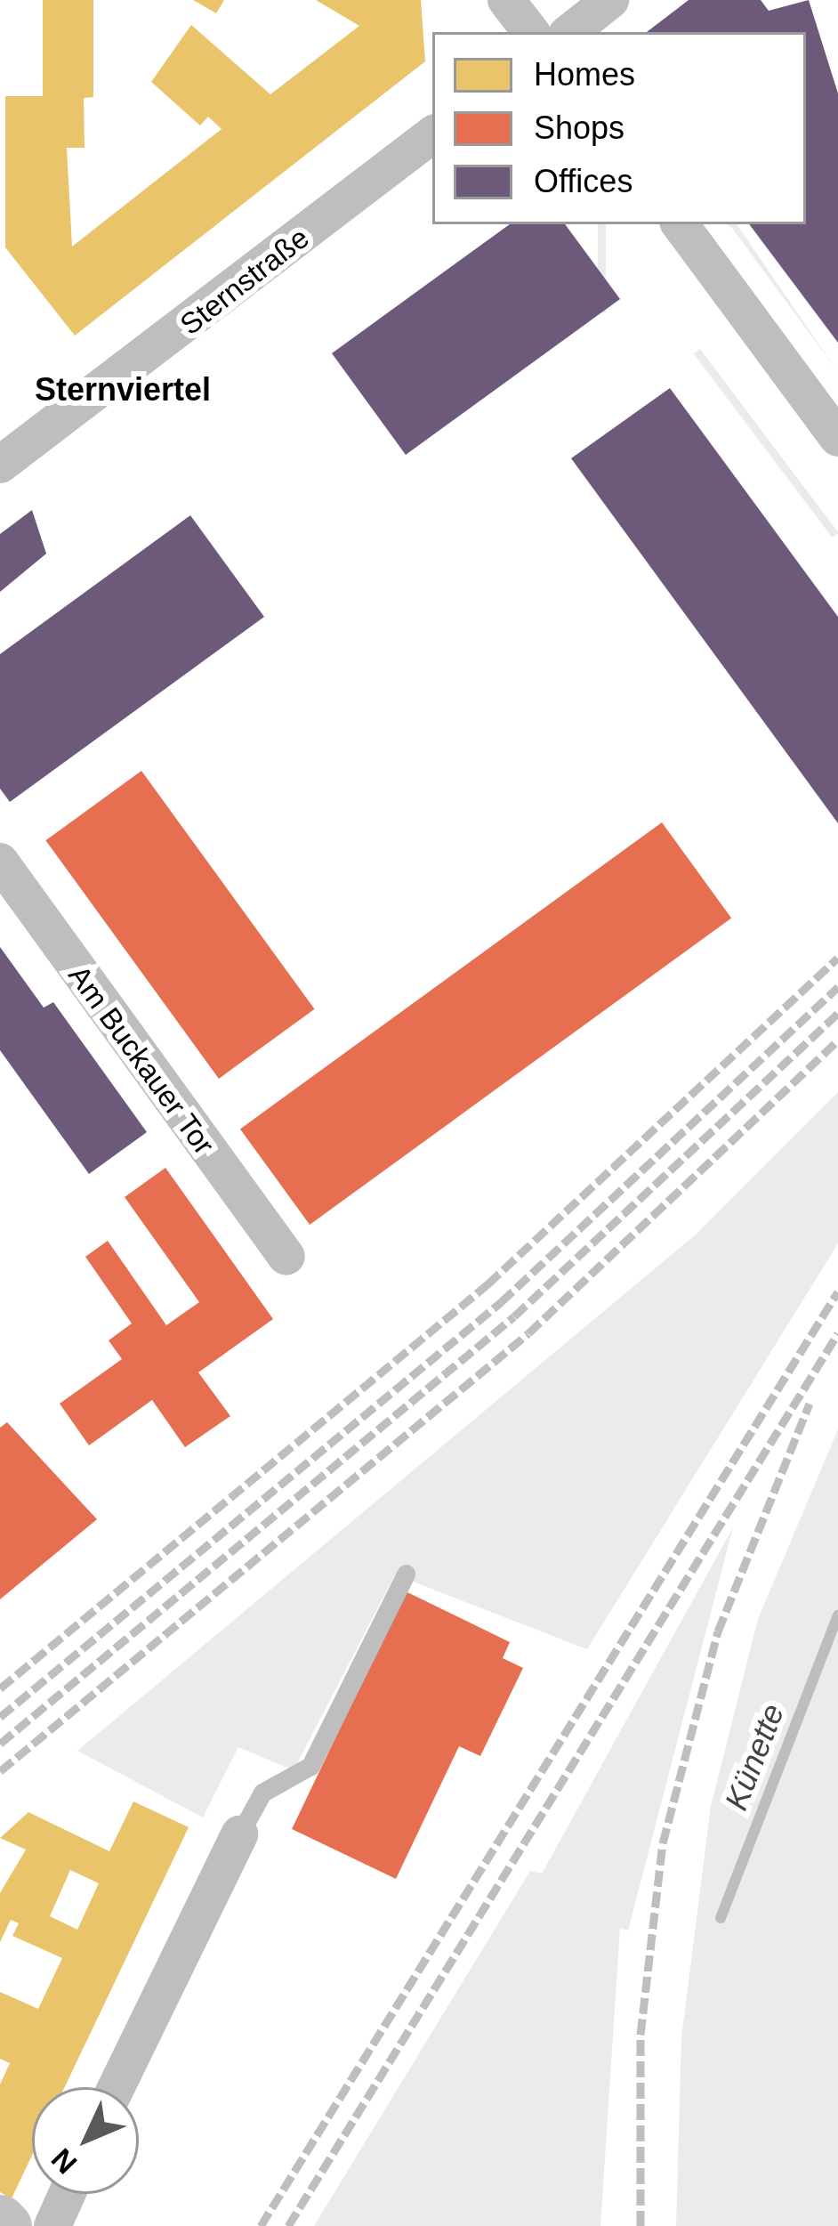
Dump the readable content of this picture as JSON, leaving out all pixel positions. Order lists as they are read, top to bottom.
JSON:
{
  "streets": {
    "street": ["Sternstraße", "Am Buckauer Tor"]
  },
  "districts": ["Sternviertel"],
  "water": ["Künette"],
  "legend": ["Homes", "Shops", "Offices"],
  "north": "bottom left"
}
